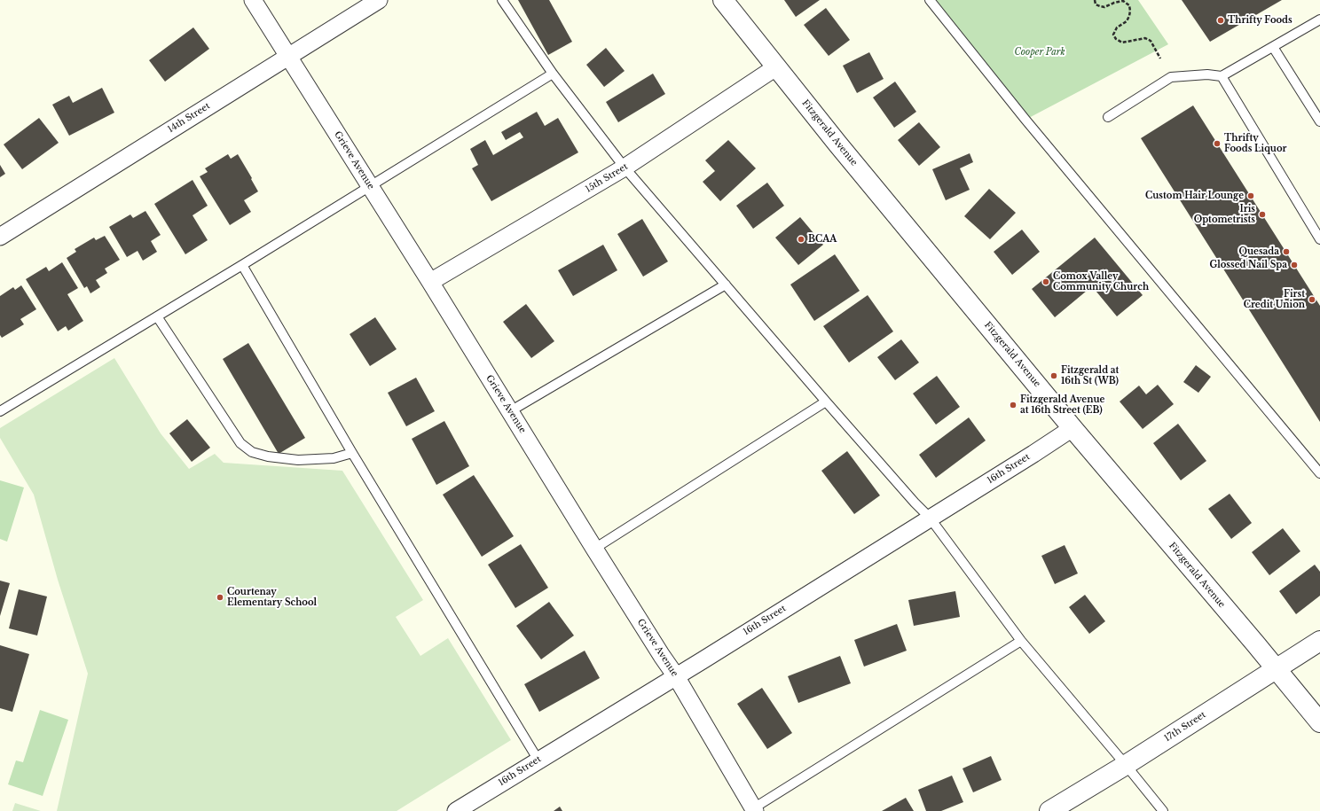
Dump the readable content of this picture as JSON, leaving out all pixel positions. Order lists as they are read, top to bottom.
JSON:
{
  "streets": {
    "street": [
      "14th Street",
      "Fitzgerald Avenue",
      "Grieve Avenue",
      "15th Street",
      "16th Street",
      "17th Street"
    ]
  },
  "crossings": [
    ["14th Street", "Grieve Avenue"],
    ["Fitzgerald Avenue", "15th Street"],
    ["Fitzgerald Avenue", "16th Street"],
    ["Fitzgerald Avenue", "17th Street"],
    ["Grieve Avenue", "15th Street"],
    ["Grieve Avenue", "16th Street"]
  ],
  "parks": ["Cooper Park"],
  "places": [
    "Thrifty Foods",
    "Thrifty Foods Liquor",
    "Custom Hair Lounge",
    "Iris Optometrists",
    "BCAA",
    "Quesada",
    "Glossed Nail Spa",
    "Comox Valley Community Church",
    "First Credit Union",
    "Fitzgerald at 16th St (WB)",
    "Fitzgerald Avenue at 16th Street (EB)",
    "Courtenay Elementary School"
  ]
}
